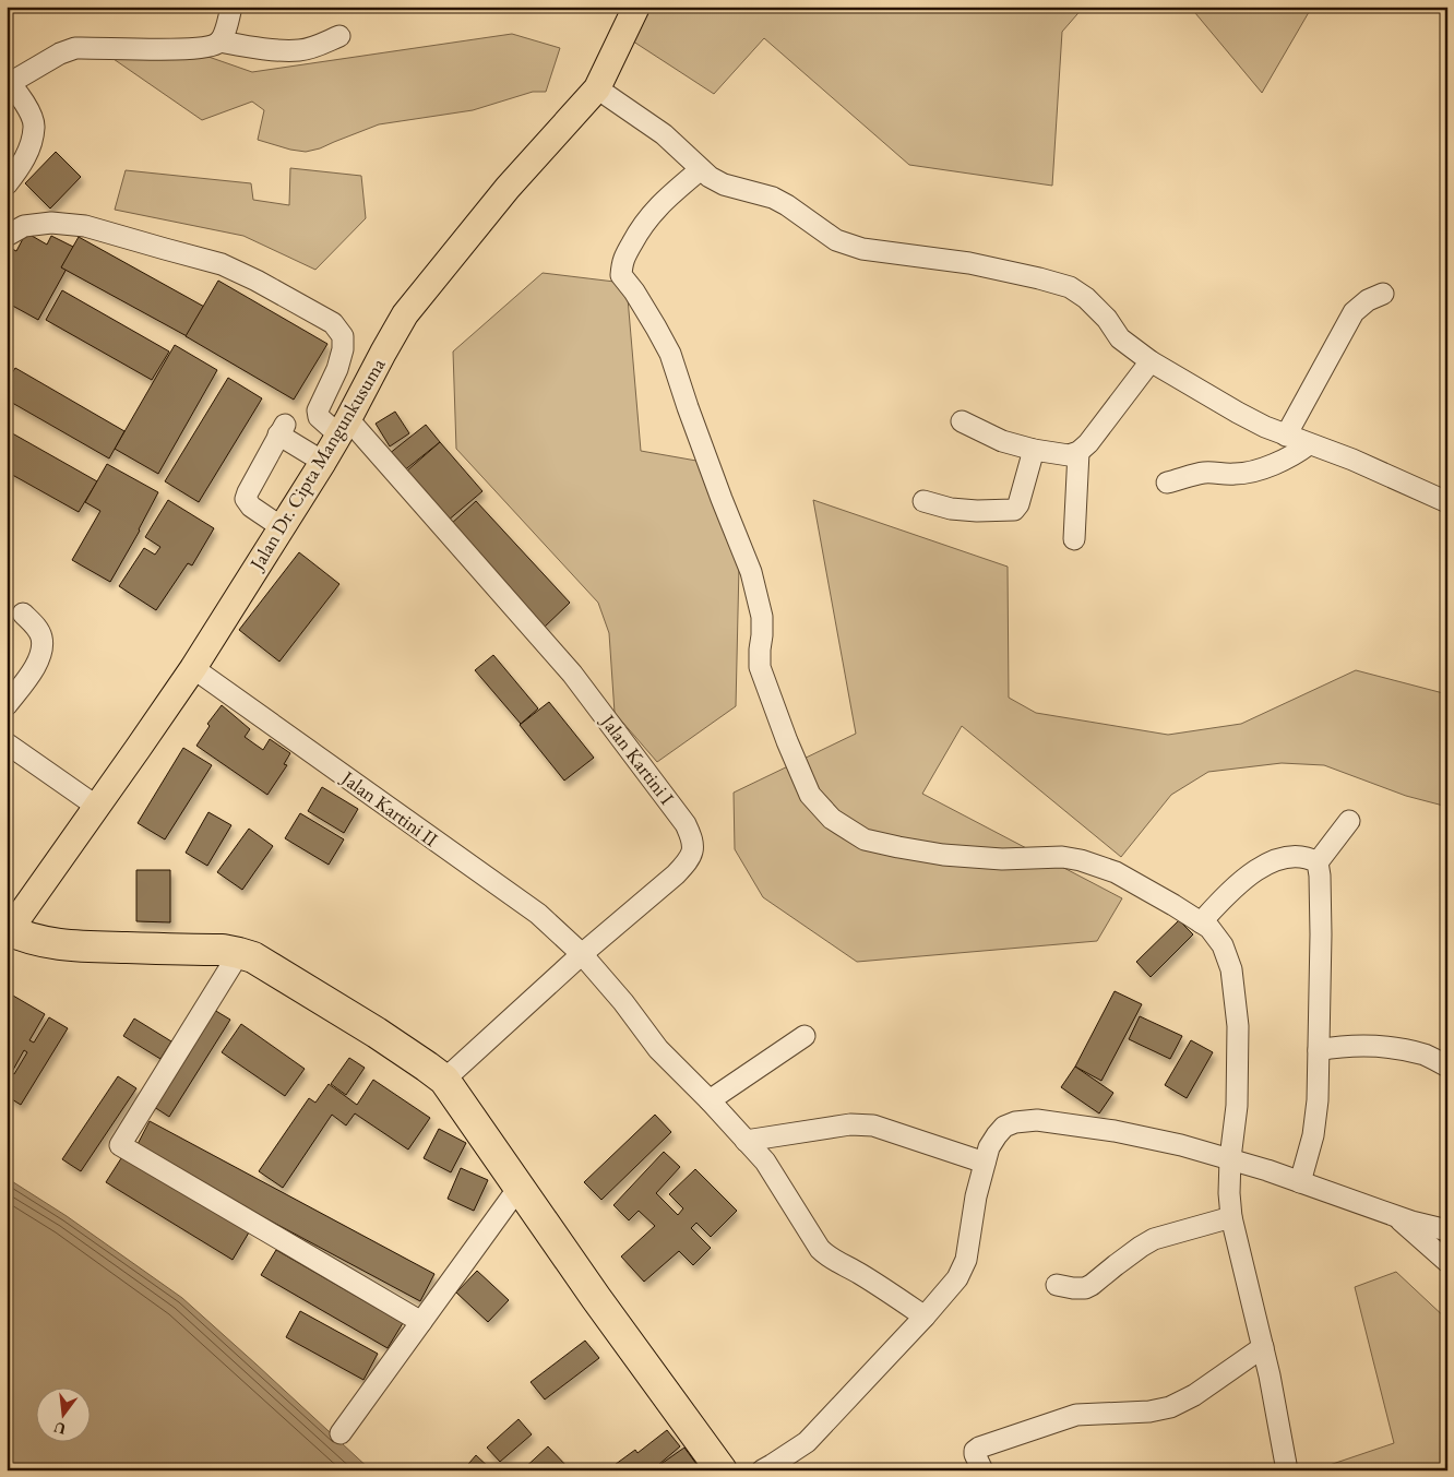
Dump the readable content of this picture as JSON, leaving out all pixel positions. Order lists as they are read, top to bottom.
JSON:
{
  "streets": {
    "main road": ["Jalan Dr. Cipta Mangunkusuma"],
    "street": ["Jalan Kartini I", "Jalan Kartini II"]
  },
  "crossings": [
    ["Jalan Dr. Cipta Mangunkusuma", "Jalan Kartini I"],
    ["Jalan Dr. Cipta Mangunkusuma", "Jalan Kartini II"],
    ["Jalan Kartini I", "Jalan Kartini II"]
  ],
  "north": "bottom"
}
